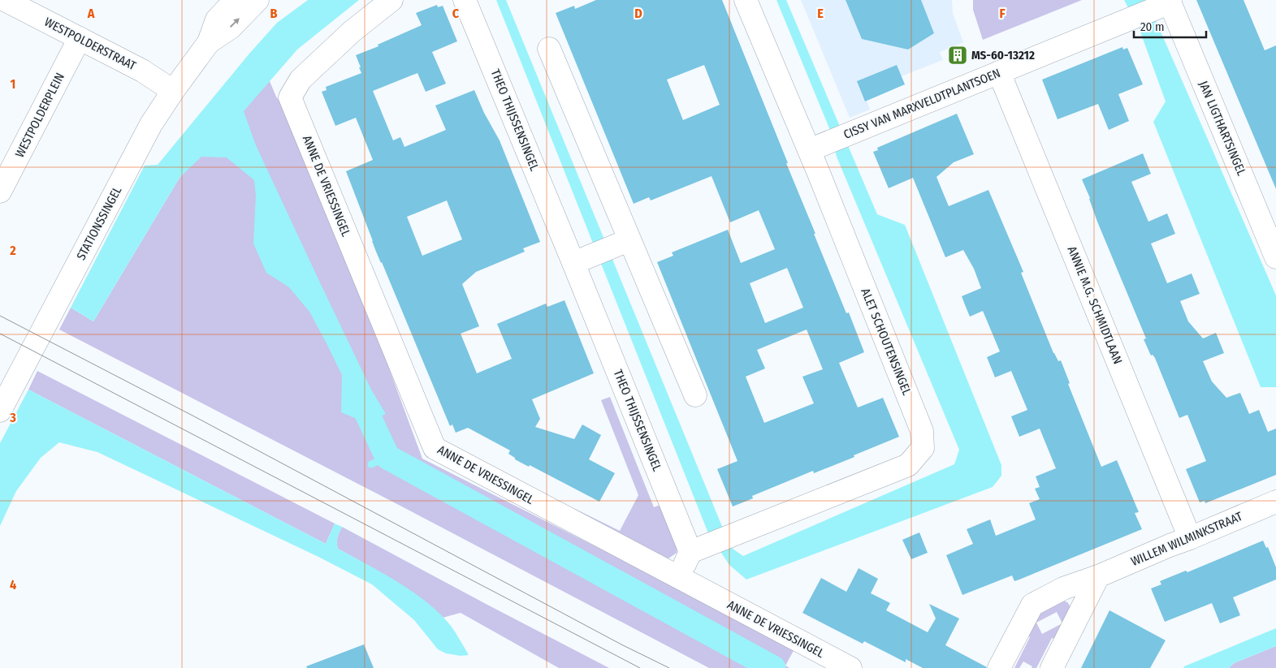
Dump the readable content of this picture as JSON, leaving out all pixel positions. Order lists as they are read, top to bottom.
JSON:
{
  "streets": {
    "street": [
      "WESTPOLDERSTRAAT",
      "CISSY VAN MARXVELDTPLANTSOEN",
      "WESTPOLDERPLEIN",
      "THEO THIJSSENSINGEL",
      "JAN LIGTHARTSINGEL",
      "ANNE DE VRIESSINGEL",
      "STATIONSSINGEL",
      "ANNIE M.G. SCHMIDTLAAN",
      "ALET SCHOUTENSINGEL",
      "WILLEM WILMINKSTRAAT"
    ]
  },
  "crossings": [
    ["WESTPOLDERSTRAAT", "WESTPOLDERPLEIN"],
    ["WESTPOLDERSTRAAT", "STATIONSSINGEL"],
    ["CISSY VAN MARXVELDTPLANTSOEN", "JAN LIGTHARTSINGEL"],
    ["CISSY VAN MARXVELDTPLANTSOEN", "ANNIE M.G. SCHMIDTLAAN"],
    ["CISSY VAN MARXVELDTPLANTSOEN", "ALET SCHOUTENSINGEL"],
    ["THEO THIJSSENSINGEL", "ALET SCHOUTENSINGEL"],
    ["ANNIE M.G. SCHMIDTLAAN", "WILLEM WILMINKSTRAAT"]
  ],
  "places": {
    "building": ["MS-60-13212"]
  },
  "scale_bar": "20 m",
  "grid": {
    "columns": [
      "A",
      "B",
      "C",
      "D",
      "E",
      "F"
    ],
    "rows": [
      "1",
      "2",
      "3",
      "4"
    ]
  }
}
